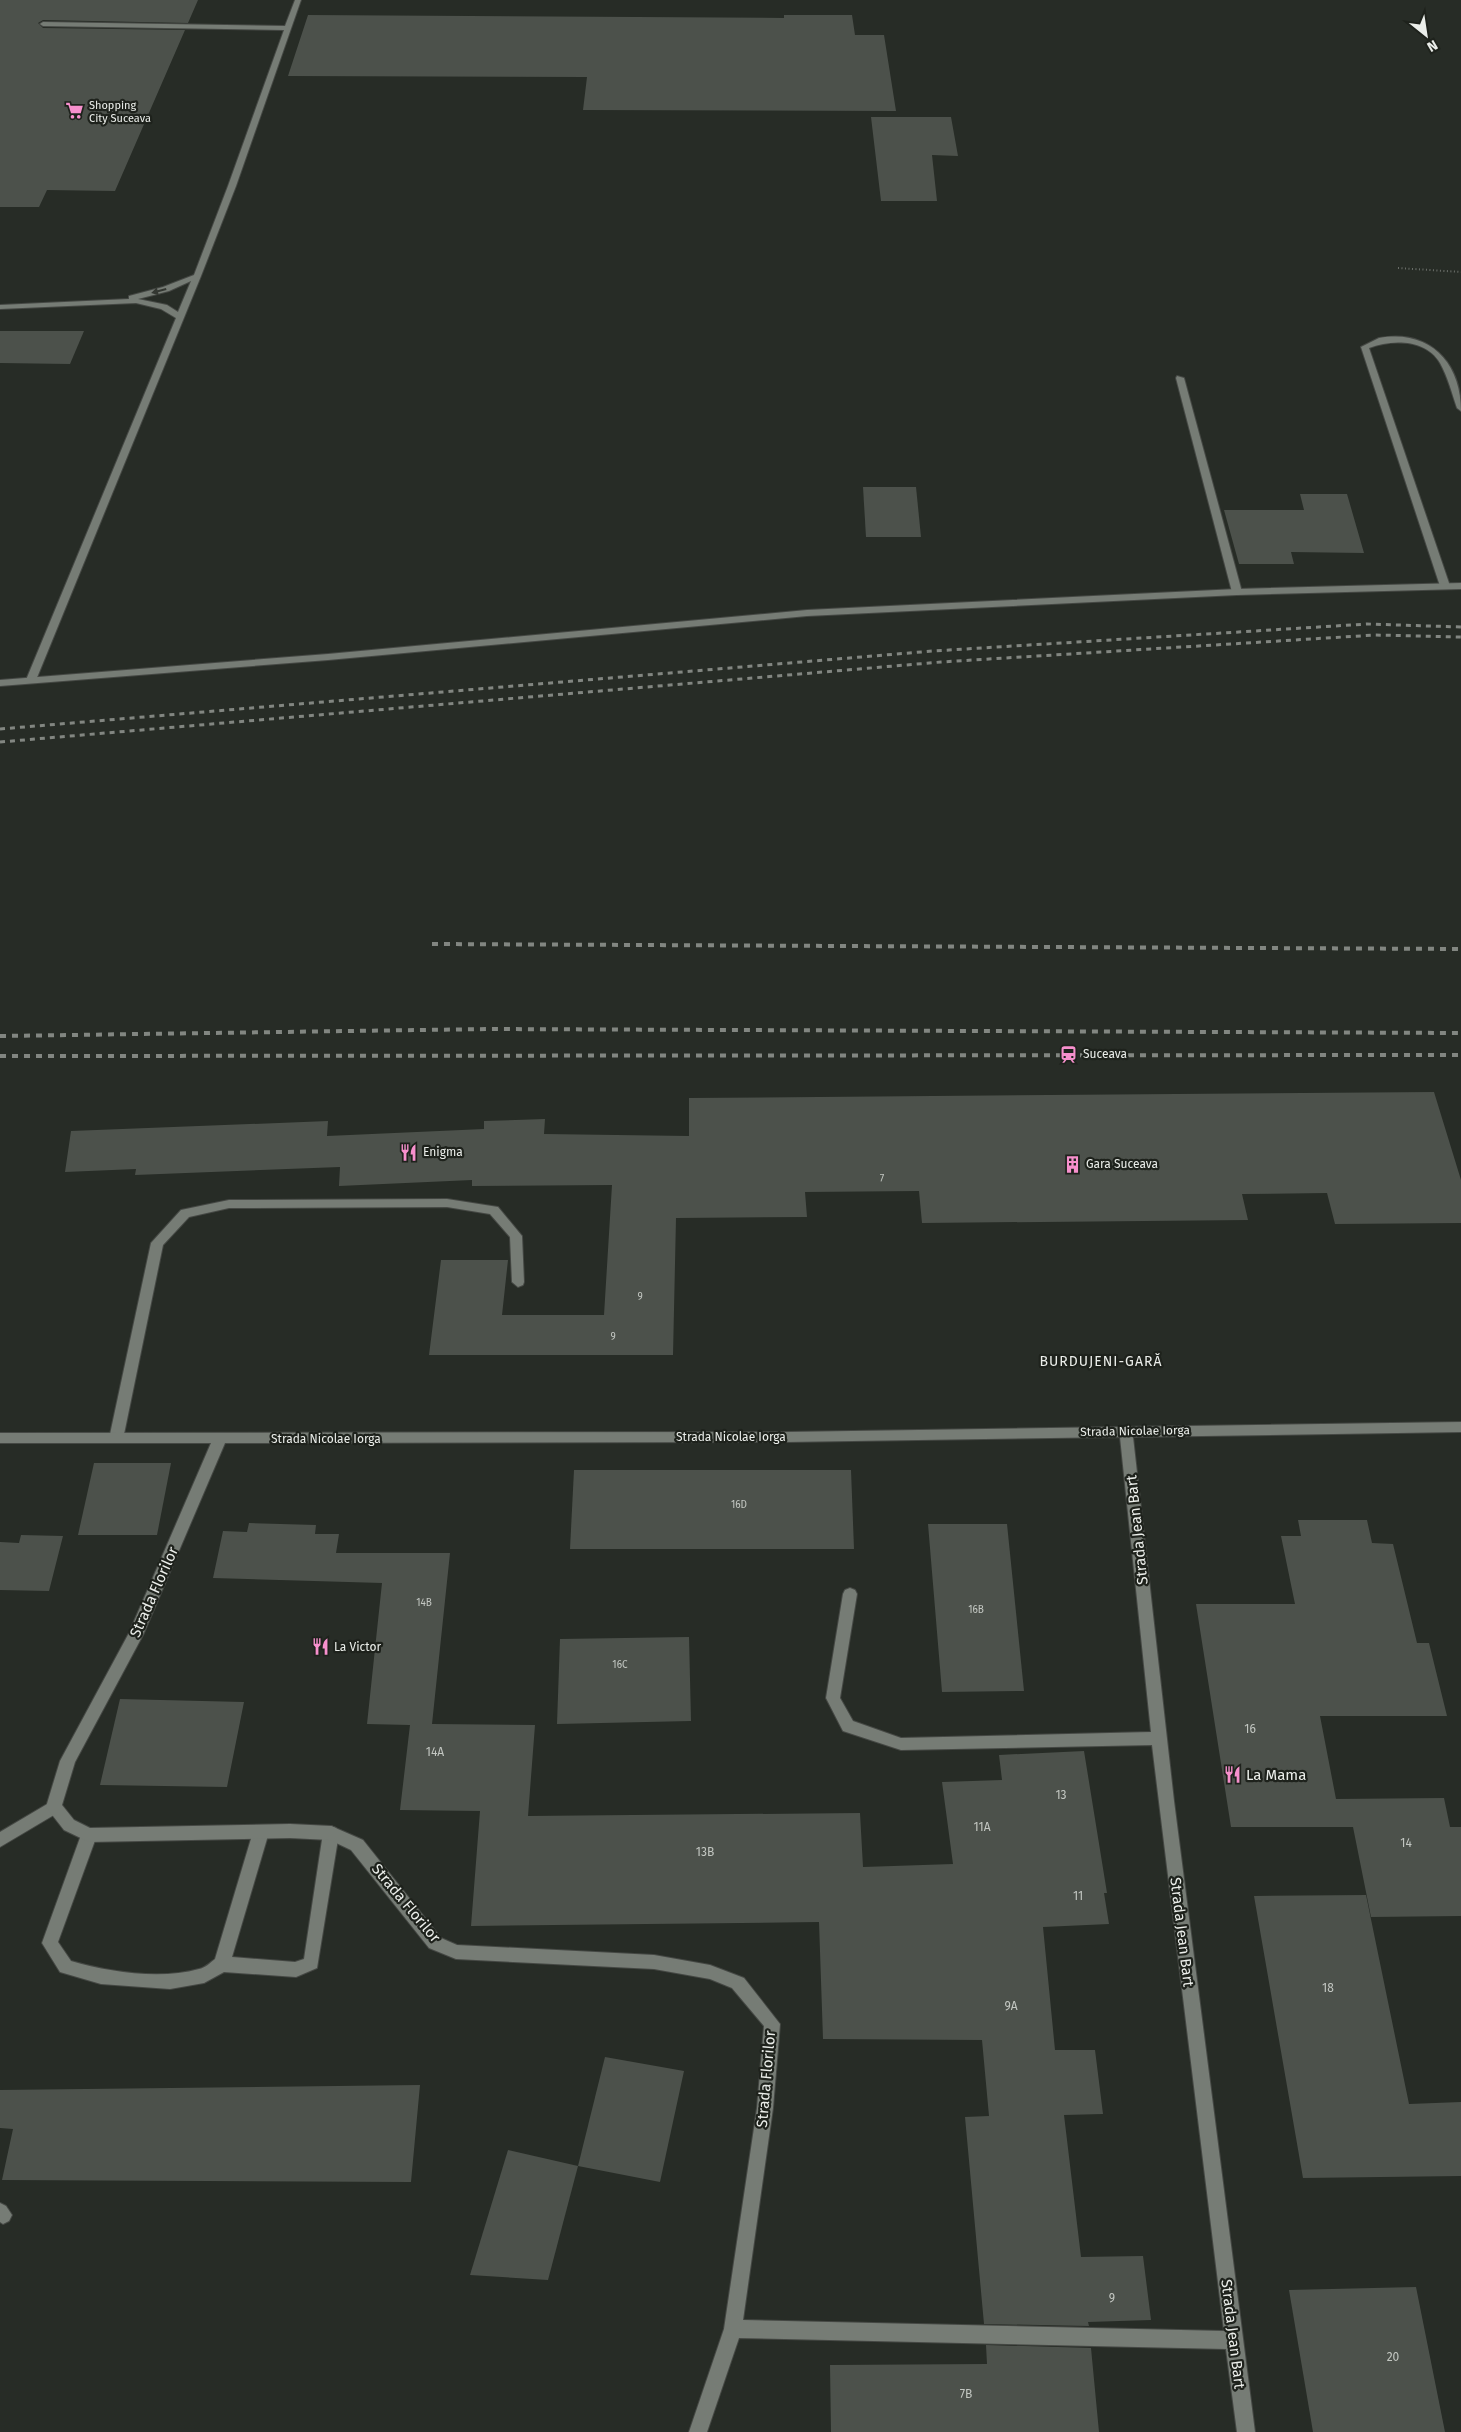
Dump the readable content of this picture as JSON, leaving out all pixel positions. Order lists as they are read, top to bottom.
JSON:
{
  "streets": {
    "street": ["Strada Nicolae Iorga", "Strada Jean Bart", "Strada Florilor"]
  },
  "crossings": [
    ["Strada Nicolae Iorga", "Strada Jean Bart"],
    ["Strada Nicolae Iorga", "Strada Florilor"]
  ],
  "districts": ["BURDUJENI-GARĂ"],
  "places": {
    "supermarket": ["Shopping City Suceava"],
    "station": ["Suceava"],
    "restaurant": ["Enigma", "La Victor", "La Mama"],
    "building": ["Gara Suceava"]
  },
  "house_numbers": [
    "7",
    "9",
    "9",
    "16D",
    "14B",
    "16B",
    "16C",
    "16",
    "14A",
    "13",
    "11A",
    "14",
    "13B",
    "11",
    "18",
    "9A",
    "9",
    "20",
    "7B"
  ],
  "north": "bottom right"
}
